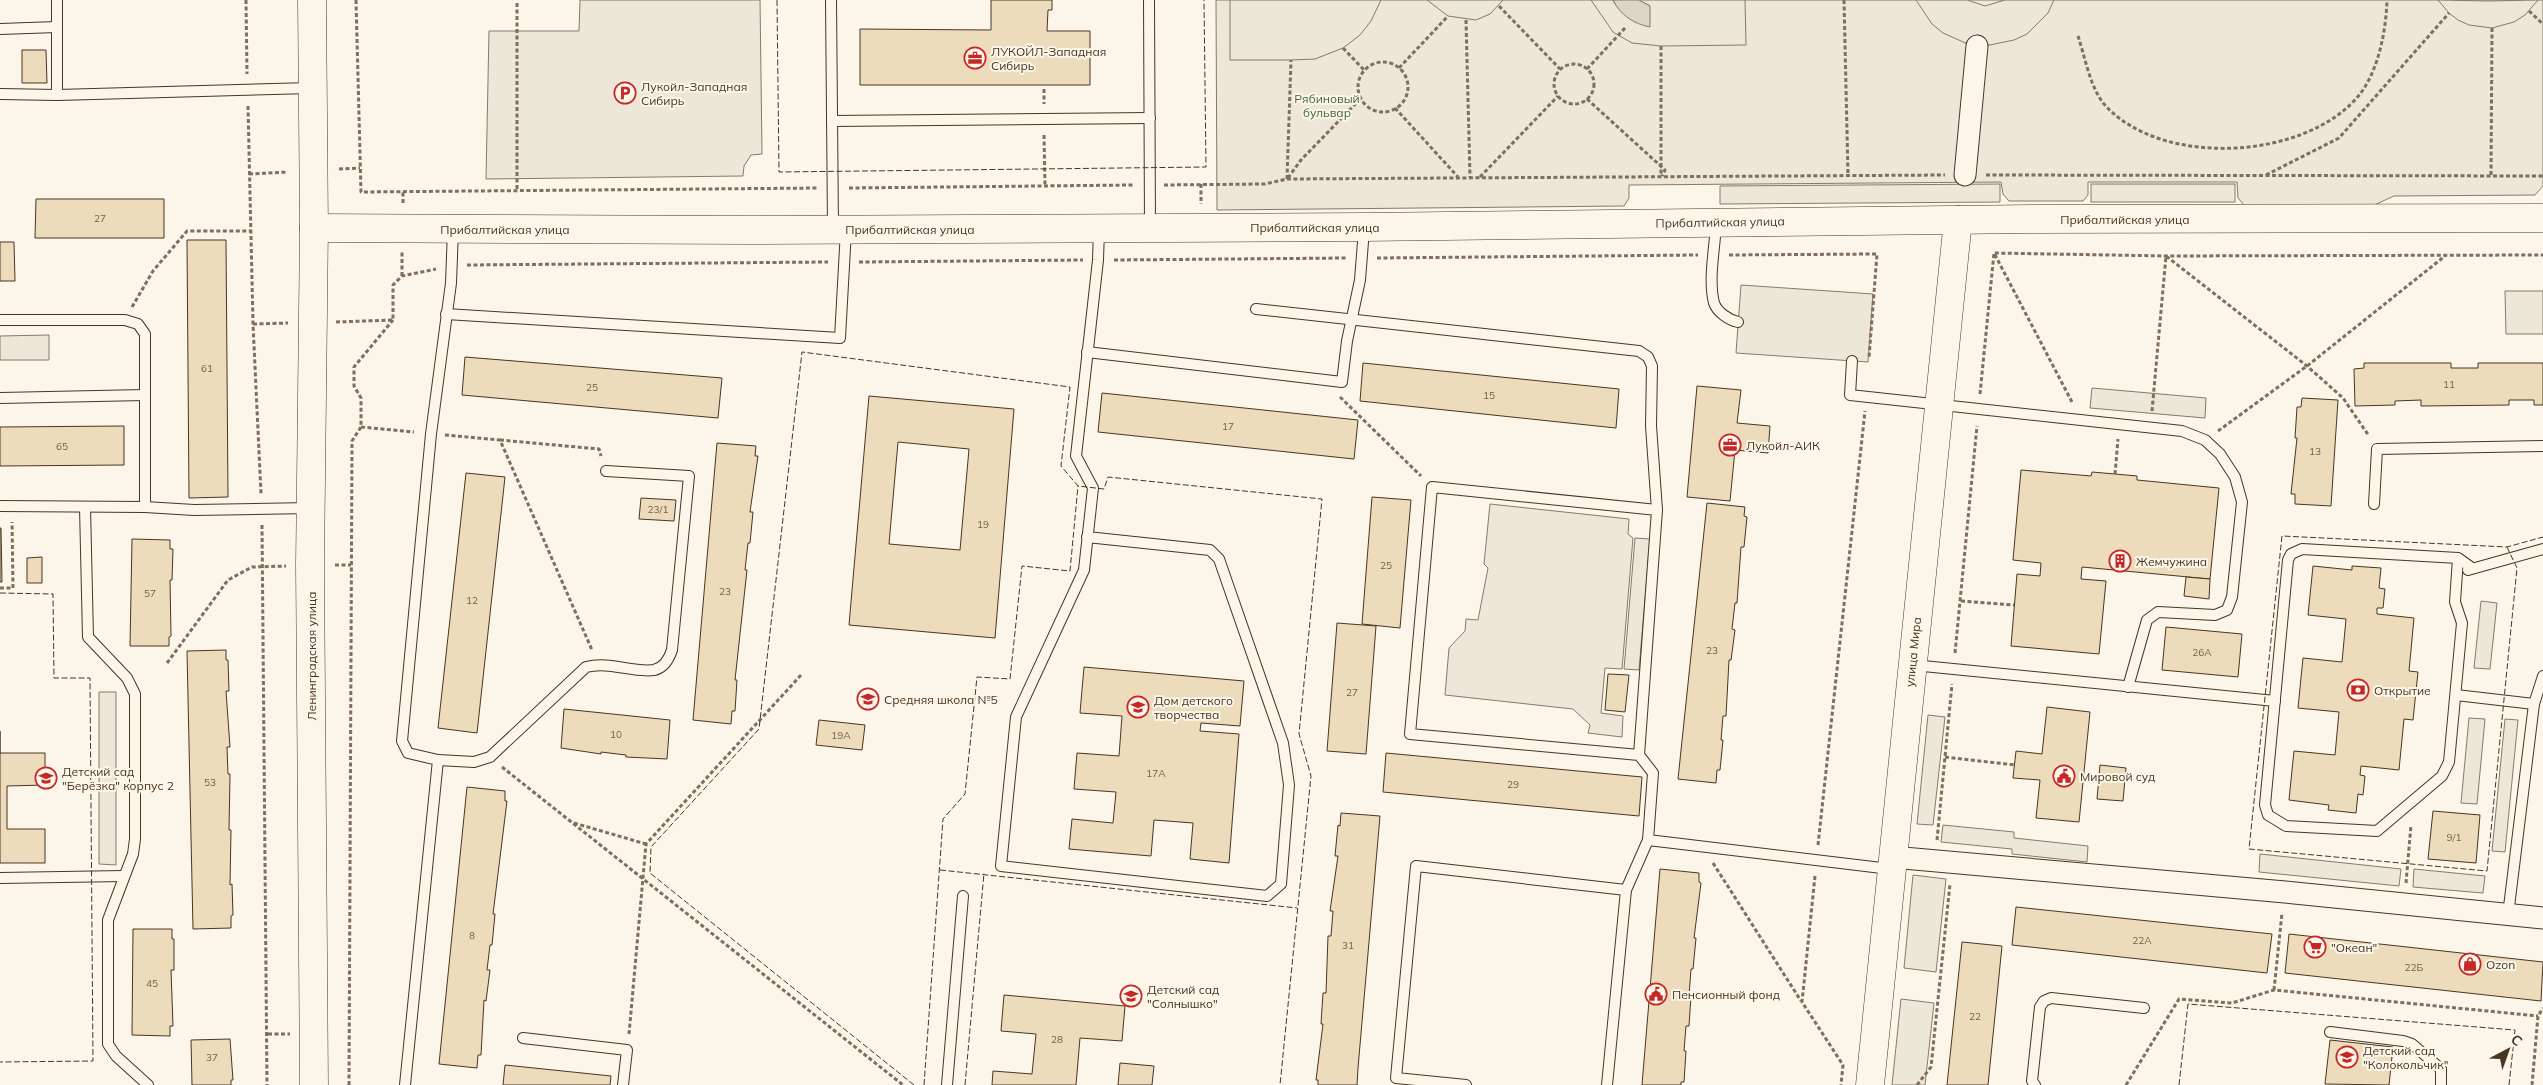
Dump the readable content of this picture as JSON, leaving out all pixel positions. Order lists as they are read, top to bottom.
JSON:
{
  "streets": {
    "street": ["Прибалтийская улица", "улица Мира", "Ленинградская улица"]
  },
  "crossings": [
    ["Прибалтийская улица", "улица Мира"],
    ["Прибалтийская улица", "Ленинградская улица"]
  ],
  "parks": ["Рябиновый бульвар"],
  "places": {
    "office": ["ЛУКОЙЛ-Западная Сибирь", "Лукойл-АИК"],
    "parking": ["Лукойл-Западная Сибирь"],
    "building": ["Жемчужина"],
    "bank": ["Открытие"],
    "school or university": [
      "Средняя школа №5",
      "Дом детского творчества",
      "Детский сад \"Берёзка\" корпус 2",
      "Детский сад \"Солнышко\"",
      "Детский сад \"Колокольчик\""
    ],
    "public building": ["Мировой суд", "Пенсионный фонд"],
    "supermarket": ["\"Океан\""],
    "shop": ["Ozon"]
  },
  "house_numbers": [
    "27",
    "61",
    "11",
    "25",
    "15",
    "17",
    "65",
    "13",
    "23/1",
    "19",
    "25",
    "23",
    "57",
    "12",
    "23",
    "26А",
    "27",
    "10",
    "19А",
    "17А",
    "53",
    "29",
    "9/1",
    "8",
    "22А",
    "31",
    "22Б",
    "45",
    "22",
    "28",
    "37"
  ],
  "north": "top right"
}
